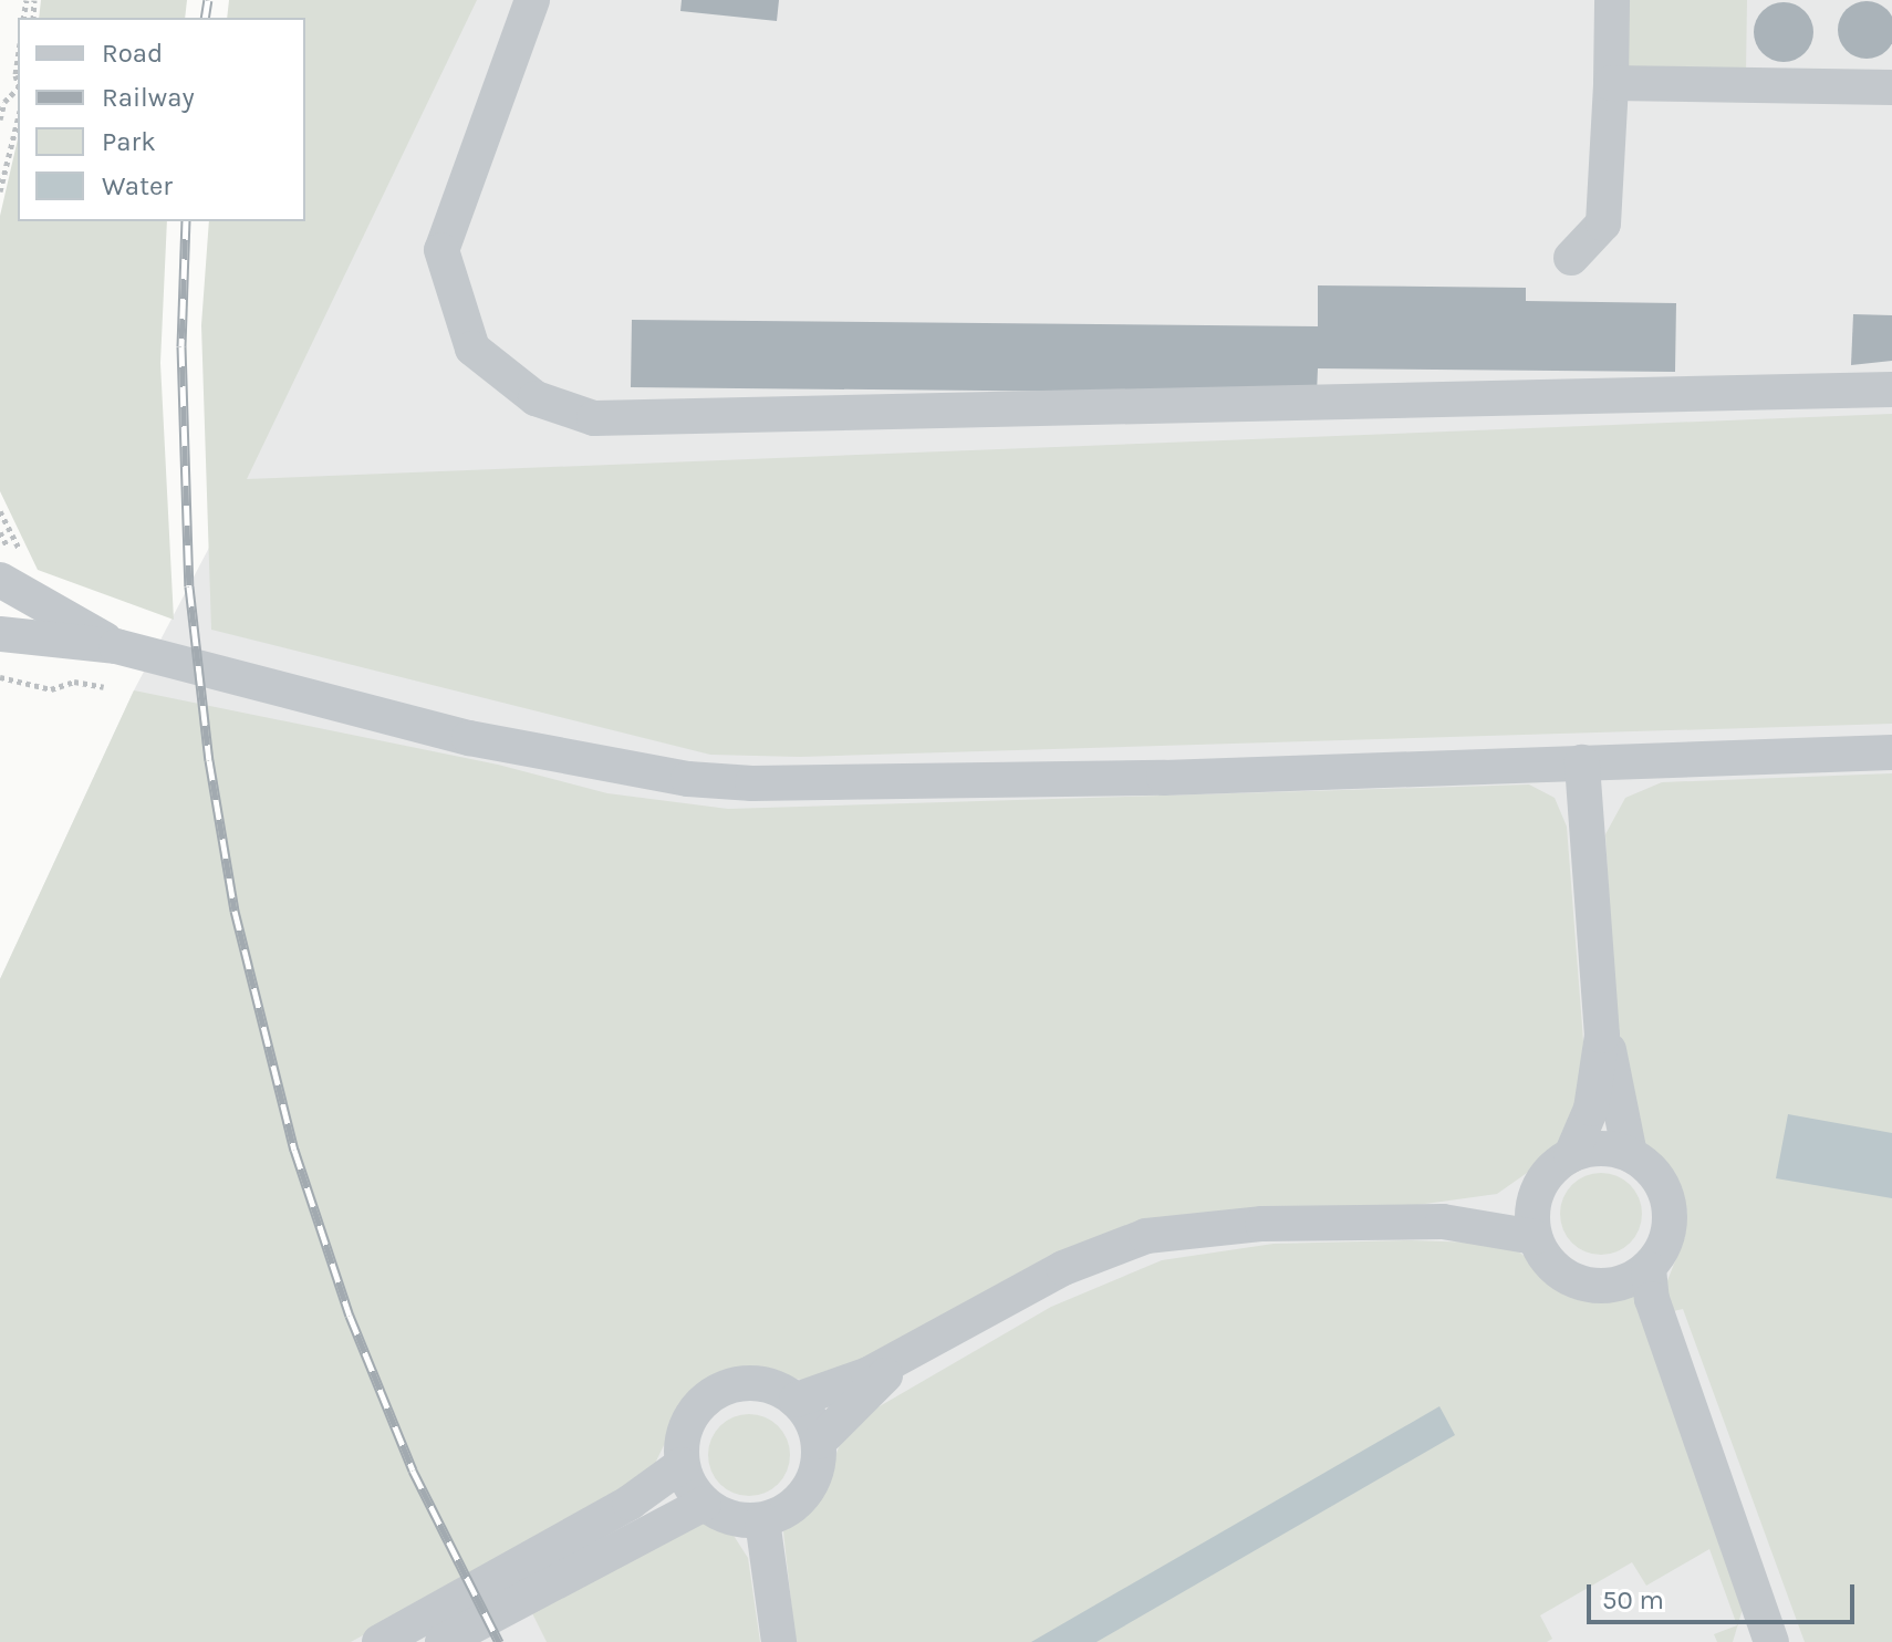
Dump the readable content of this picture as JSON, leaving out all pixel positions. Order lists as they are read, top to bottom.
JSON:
{
  "legend": [
    "Road",
    "Railway",
    "Park",
    "Water"
  ],
  "scale_bar": "50 m"
}
